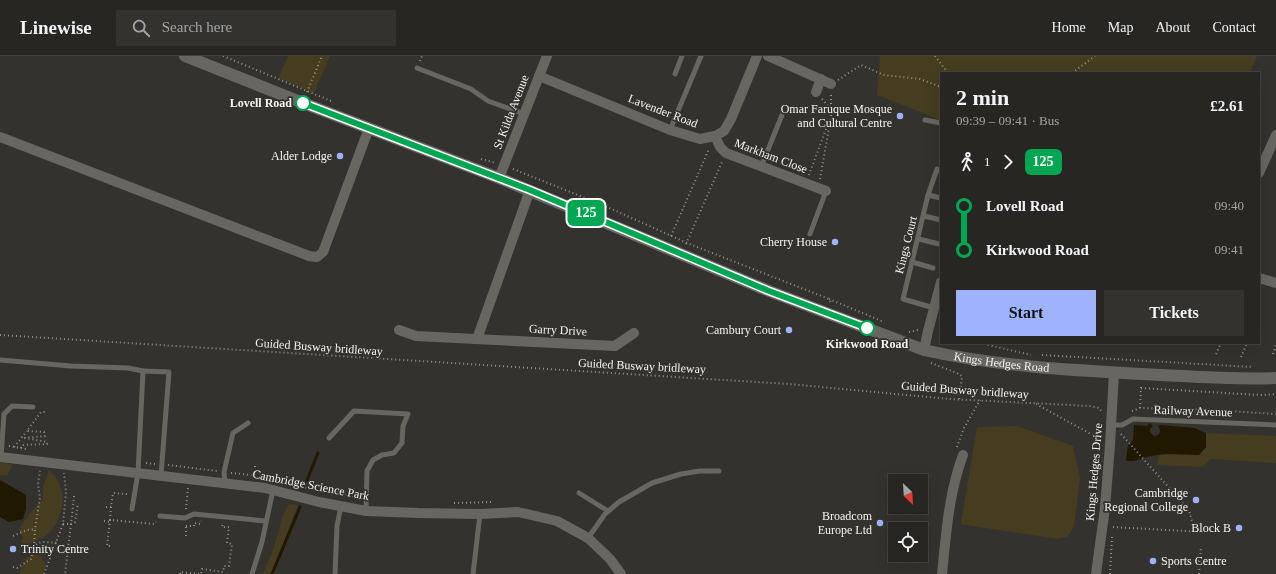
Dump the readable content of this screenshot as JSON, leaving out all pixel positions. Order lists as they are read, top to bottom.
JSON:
{
  "streets": {
    "street": [
      "Lavender Road",
      "St Kilda Avenue",
      "Markham Close",
      "Garry Drive",
      "Kings Hedges Road",
      "Kings Hedges Drive",
      "Cambridge Science Park"
    ],
    "lane": ["Kings Court", "Railway Avenue"],
    "path": ["Guided Busway bridleway"]
  },
  "crossings": [
    ["Lavender Road", "St Kilda Avenue"],
    ["Lavender Road", "Markham Close"],
    ["St Kilda Avenue", "Kings Hedges Road"],
    ["Guided Busway bridleway", "Railway Avenue"],
    ["Guided Busway bridleway", "Kings Hedges Drive"],
    ["Kings Hedges Road", "Kings Hedges Drive"],
    ["Railway Avenue", "Kings Hedges Drive"]
  ],
  "places": [
    "Lovell Road",
    "Omar Faruque Mosque and Cultural Centre",
    "Alder Lodge",
    "Cherry House",
    "Kirkwood Road",
    "Cambury Court",
    "Cambridge Regional College",
    "Broadcom Europe Ltd",
    "Block B",
    "Trinity Centre",
    "Sports Centre"
  ],
  "lines": ["bus line 125"],
  "north": "bottom right",
  "page": {
    "header": "Linewise",
    "search": "Search here",
    "nav": [
      "Home",
      "Map",
      "About",
      "Contact"
    ],
    "on_map": "125",
    "heading": ["2 min", "09:39 – 09:41 · Bus", "£2.61"],
    "legs": ["1", "125"],
    "list": [
      {
        "name": "Lovell Road",
        "value": "09:40"
      },
      {
        "name": "Kirkwood Road",
        "value": "09:41"
      }
    ],
    "buttons": ["Start", "Tickets"]
  }
}
